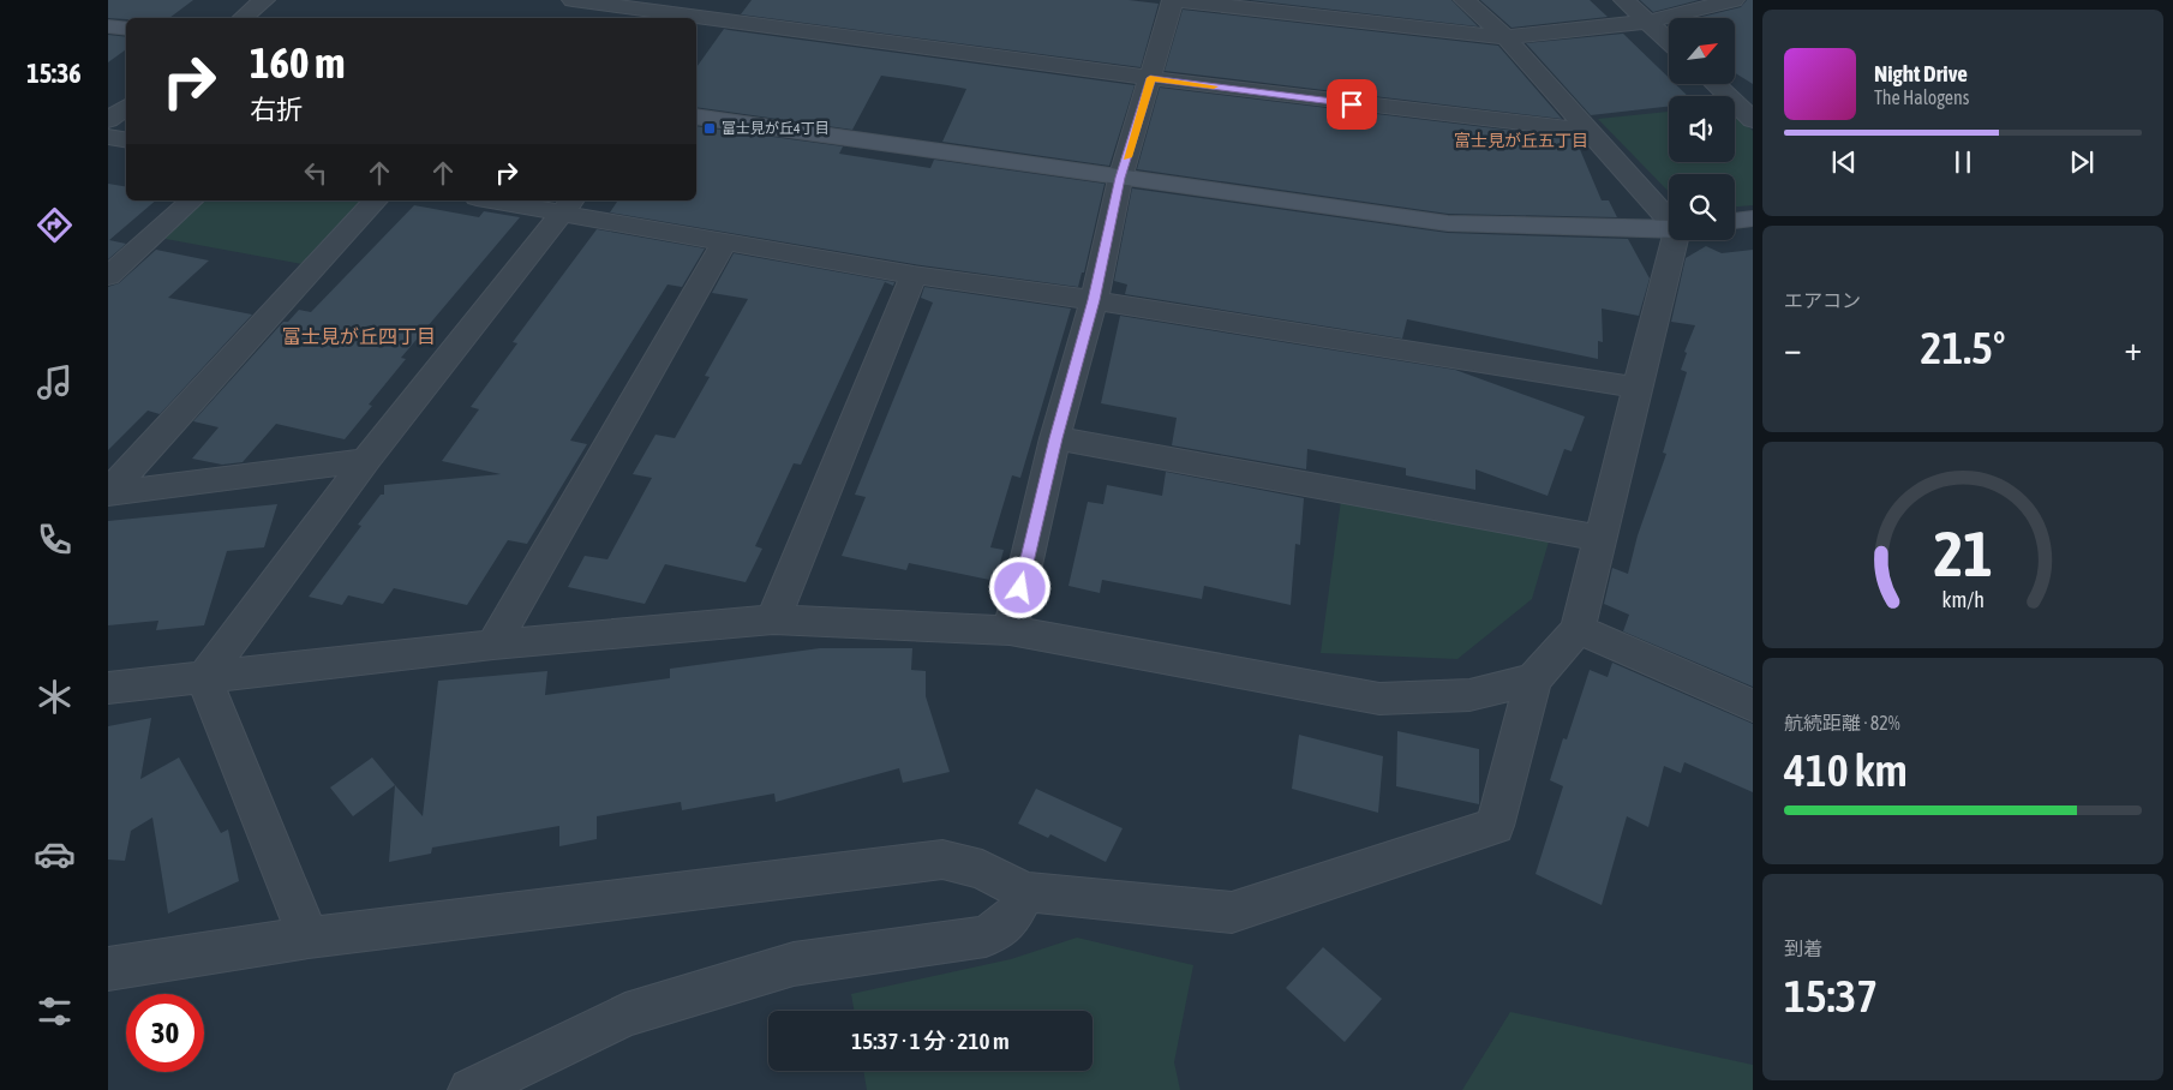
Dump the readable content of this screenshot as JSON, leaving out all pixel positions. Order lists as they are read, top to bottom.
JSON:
{
  "districts": ["富士見が丘五丁目", "富士見が丘四丁目"],
  "places": {
    "transit": ["富士見が丘4丁目"]
  },
  "north": "top right",
  "page": {
    "tabs": "15:36",
    "turn": ["160 m", "右折"],
    "song": ["Night Drive", "The Halogens"],
    "tile": [
      "エアコン",
      ["航続距離 · 82%", "410 km"],
      ["到着", "15:37"]
    ],
    "heat": ["−", "21.5°", "+"],
    "limit": "30",
    "trip": "15:37 · 1 分 · 210 m",
    "gauge": ["21", "km/h"]
  }
}
